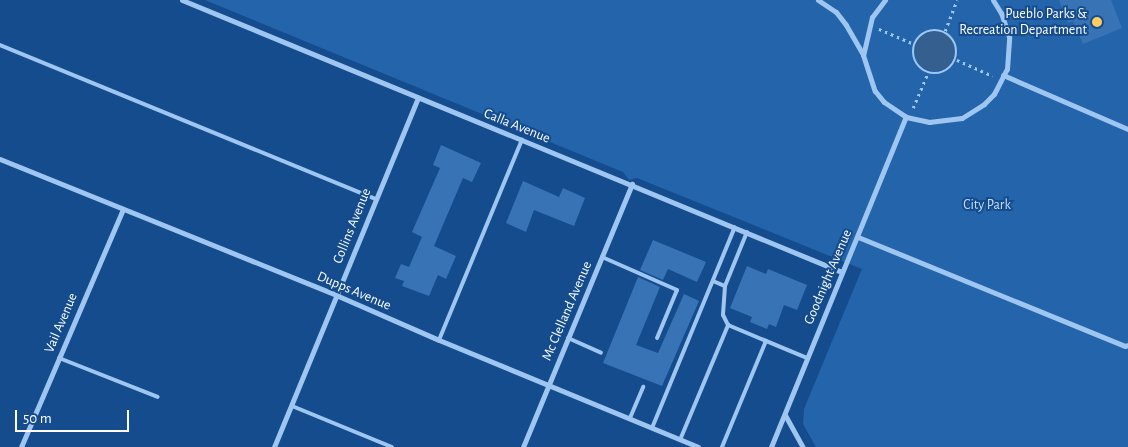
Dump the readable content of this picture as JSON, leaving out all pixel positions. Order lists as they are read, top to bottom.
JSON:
{
  "streets": {
    "street": [
      "Calla Avenue",
      "Collins Avenue",
      "Goodnight Avenue",
      "Dupps Avenue",
      "Mc Clelland Avenue",
      "Vail Avenue"
    ]
  },
  "crossings": [
    ["Calla Avenue", "Collins Avenue"],
    ["Calla Avenue", "Goodnight Avenue"],
    ["Calla Avenue", "Mc Clelland Avenue"],
    ["Collins Avenue", "Dupps Avenue"],
    ["Dupps Avenue", "Mc Clelland Avenue"],
    ["Dupps Avenue", "Vail Avenue"]
  ],
  "parks": ["City Park"],
  "places": ["Pueblo Parks & Recreation Department"],
  "scale_bar": "50 m"
}
